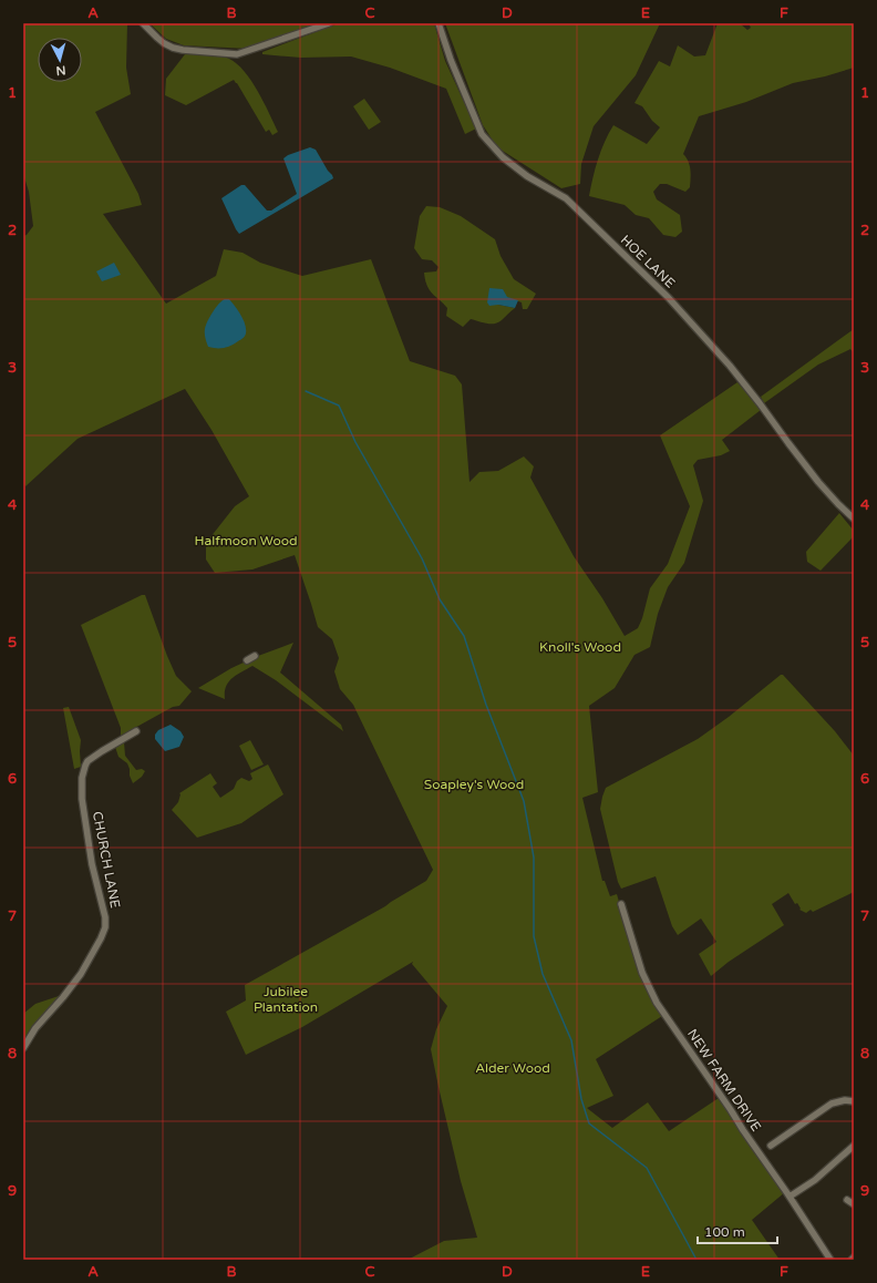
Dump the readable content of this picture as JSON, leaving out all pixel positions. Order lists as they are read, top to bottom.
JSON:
{
  "streets": {
    "street": ["HOE LANE", "CHURCH LANE", "NEW FARM DRIVE"]
  },
  "parks": [
    "Halfmoon Wood",
    "Knoll's Wood",
    "Soapley's Wood",
    "Jubilee Plantation",
    "Alder Wood"
  ],
  "scale_bar": "100 m",
  "north": "bottom",
  "grid": {
    "columns": [
      "A",
      "B",
      "C",
      "D",
      "E",
      "F"
    ],
    "rows": [
      "1",
      "2",
      "3",
      "4",
      "5",
      "6",
      "7",
      "8",
      "9"
    ]
  }
}
